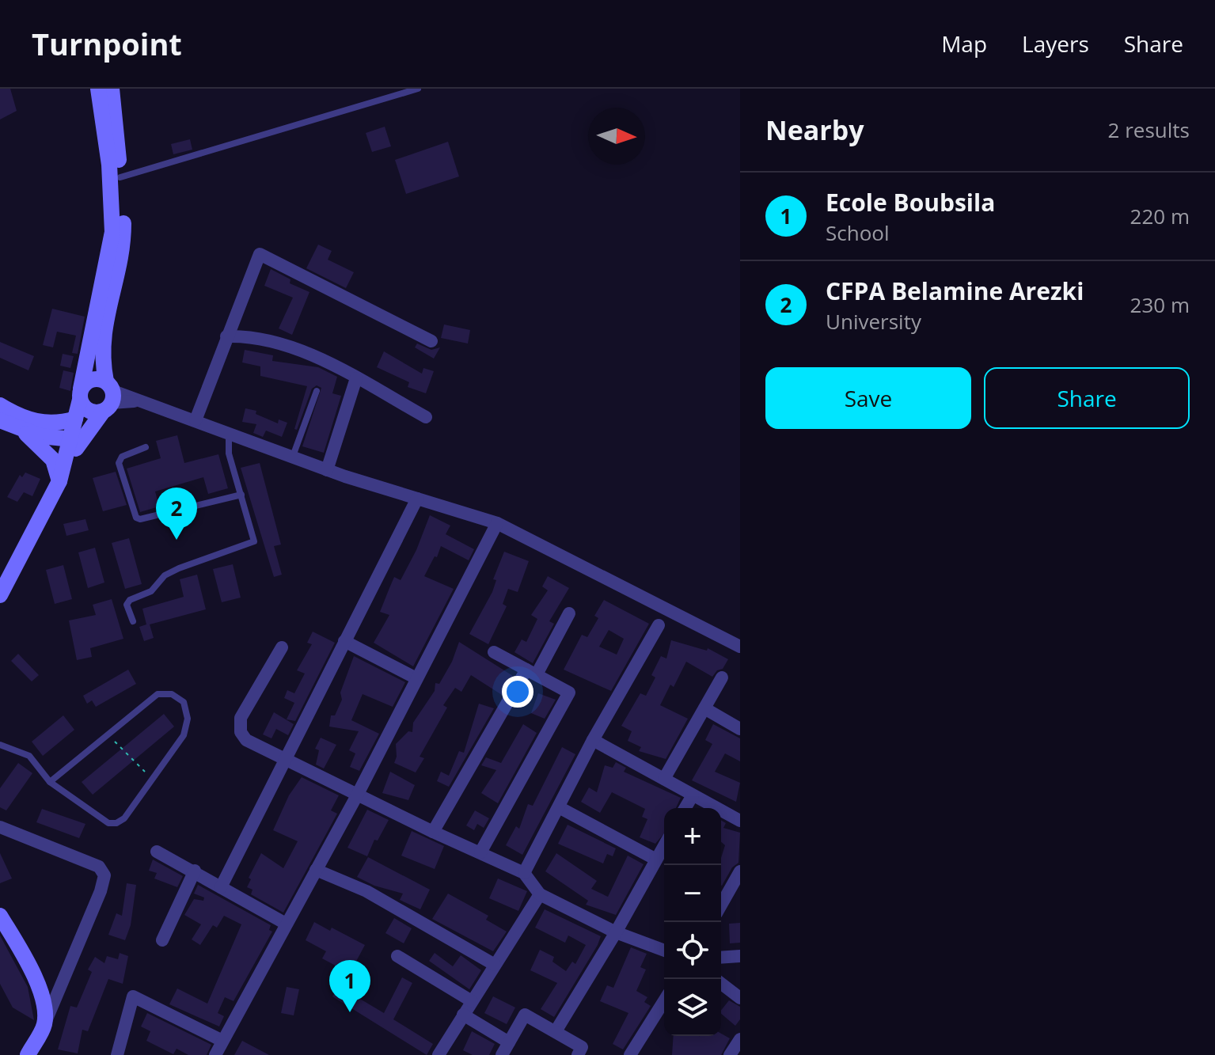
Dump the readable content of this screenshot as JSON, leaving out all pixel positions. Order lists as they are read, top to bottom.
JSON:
{
  "north": "right",
  "page": {
    "header": "Turnpoint",
    "nav": ["Map", "Layers", "Share"],
    "heading": ["Nearby", "2 results"],
    "list": [
      {
        "mark": "1",
        "name": "Ecole Boubsila",
        "note": "School",
        "value": "220 m"
      },
      {
        "mark": "2",
        "name": "CFPA Belamine Arezki",
        "note": "University",
        "value": "230 m"
      }
    ],
    "buttons": ["Save", "Share"],
    "pins": ["2", "1"],
    "map_buttons": ["+", "−"]
  }
}
